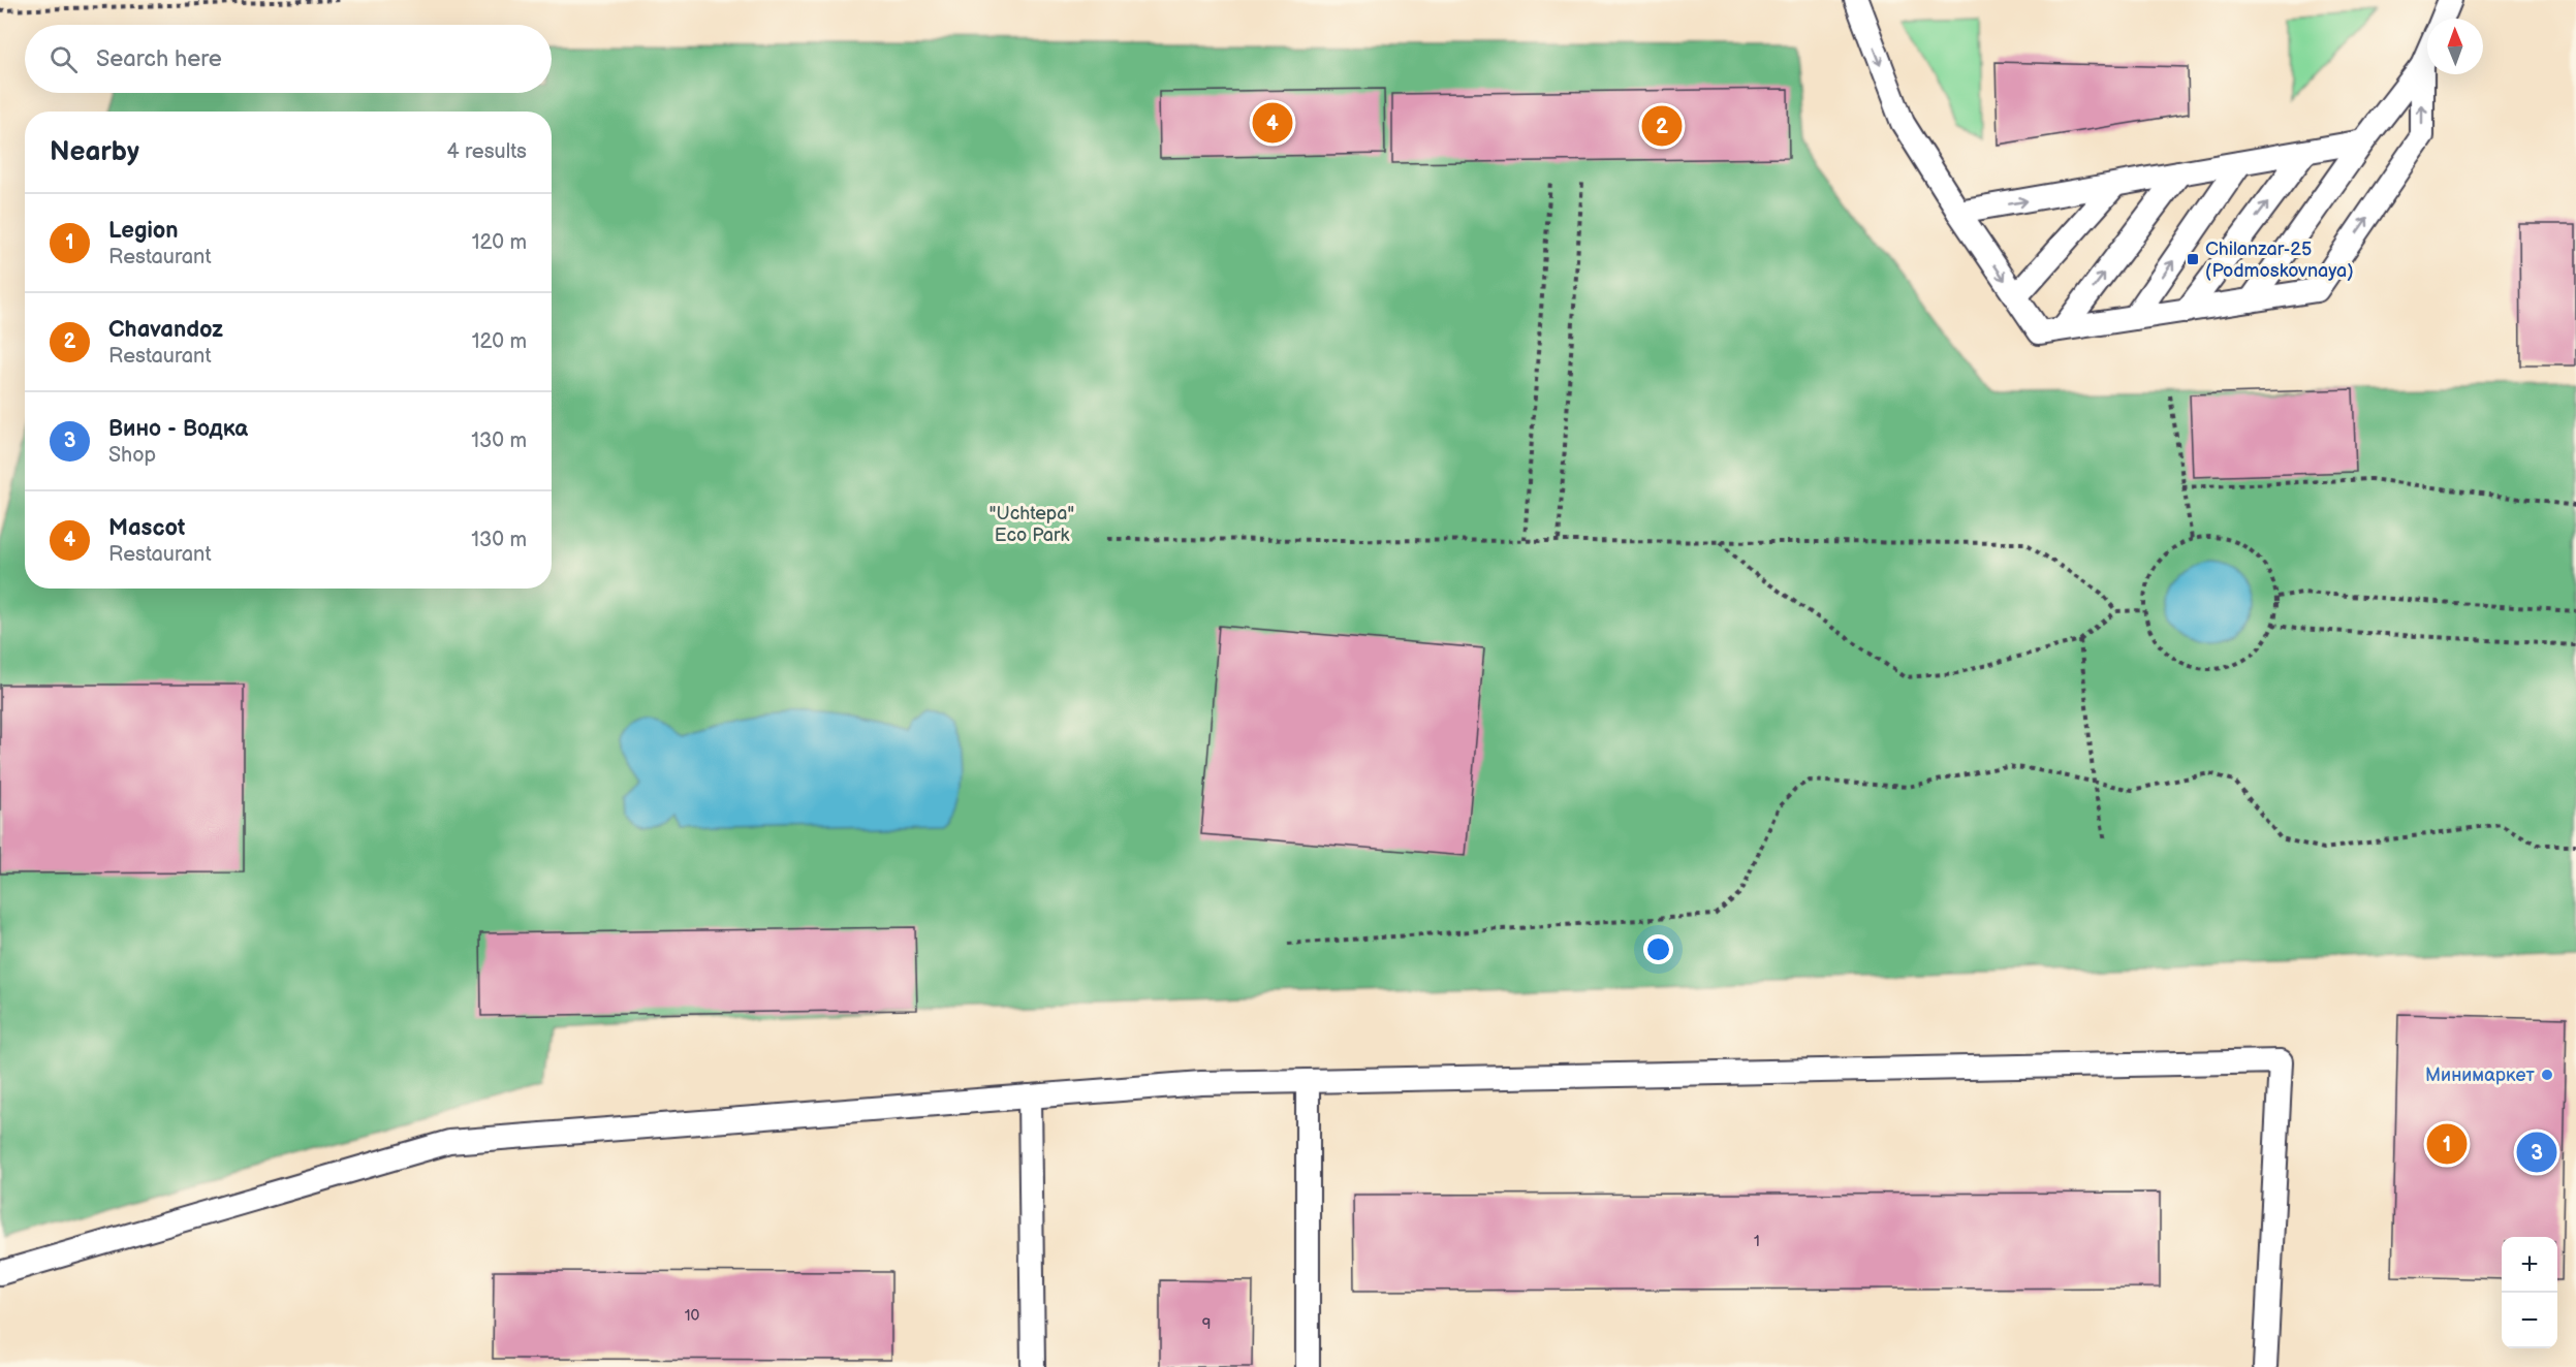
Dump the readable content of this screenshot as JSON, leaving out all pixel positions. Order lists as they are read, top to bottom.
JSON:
{
  "parks": ["\"Uchtepa\" Eco Park"],
  "places": {
    "transit": ["Chilanzar-25 (Podmoskovnaya)"],
    "other": ["Минимаркет"]
  },
  "house_numbers": ["1", "10", "9"],
  "north": "top",
  "page": {
    "search": "Search here",
    "pins": [
      "4",
      "2",
      "1",
      "3"
    ],
    "heading": ["Nearby", "4 results"],
    "list": [
      {
        "mark": "1",
        "name": "Legion",
        "note": "Restaurant",
        "value": "120 m"
      },
      {
        "mark": "2",
        "name": "Chavandoz",
        "note": "Restaurant",
        "value": "120 m"
      },
      {
        "mark": "3",
        "name": "Вино - Водка",
        "note": "Shop",
        "value": "130 m"
      },
      {
        "mark": "4",
        "name": "Mascot",
        "note": "Restaurant",
        "value": "130 m"
      }
    ],
    "map_buttons": ["+", "−"]
  }
}
